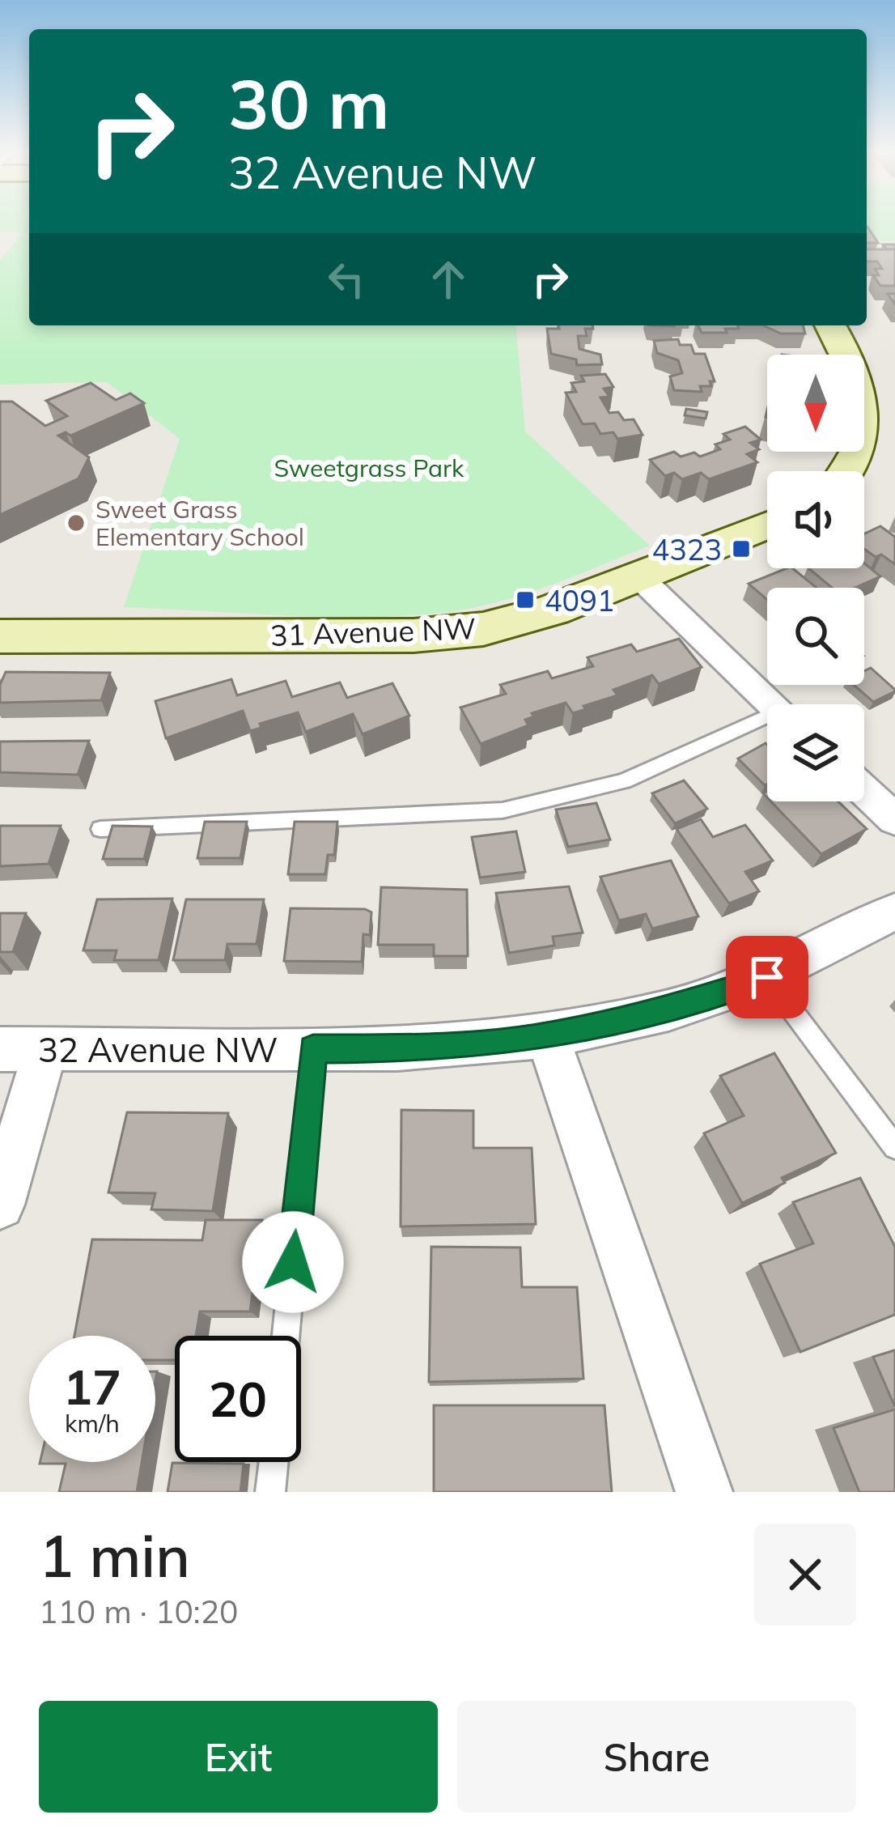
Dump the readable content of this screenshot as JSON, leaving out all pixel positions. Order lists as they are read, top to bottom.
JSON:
{
  "streets": {
    "street": ["31 Avenue NW", "32 Avenue NW"]
  },
  "parks": ["Sweetgrass Park"],
  "places": {
    "other": ["Sweet Grass Elementary School"],
    "transit": ["4323", "4091"]
  },
  "north": "bottom",
  "page": {
    "turn": ["30 m", "32 Avenue NW"],
    "speed": "17 km/h",
    "limit": "20",
    "heading": ["1 min", "110 m · 10:20"],
    "buttons": ["Exit", "Share"]
  }
}
